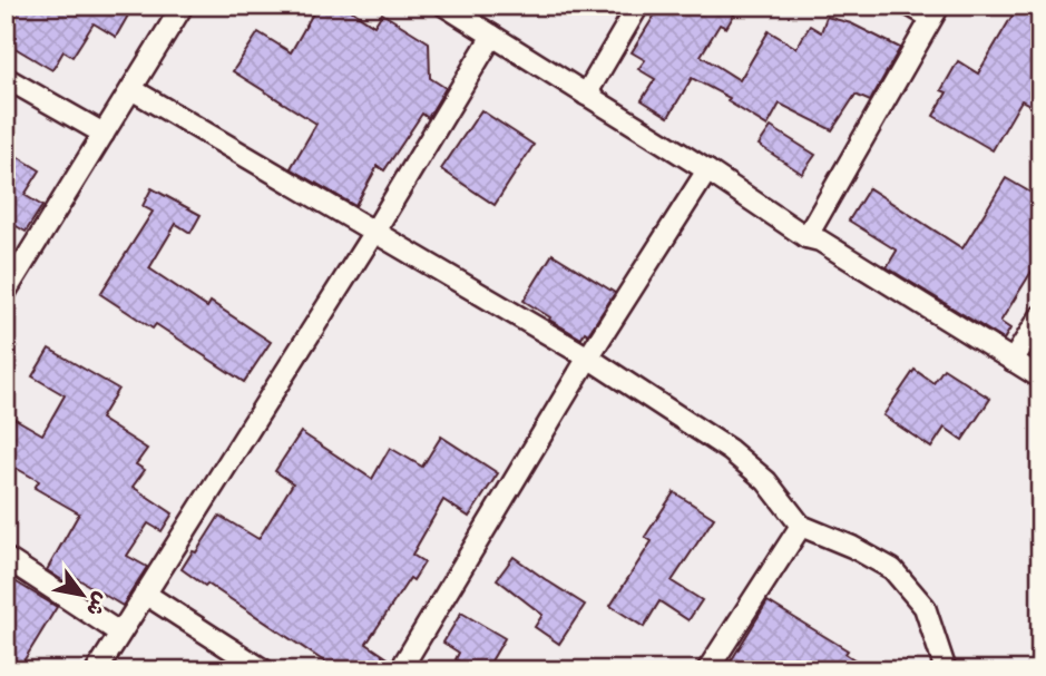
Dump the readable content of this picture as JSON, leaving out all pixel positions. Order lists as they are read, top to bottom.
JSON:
{
  "north": "bottom right"
}
